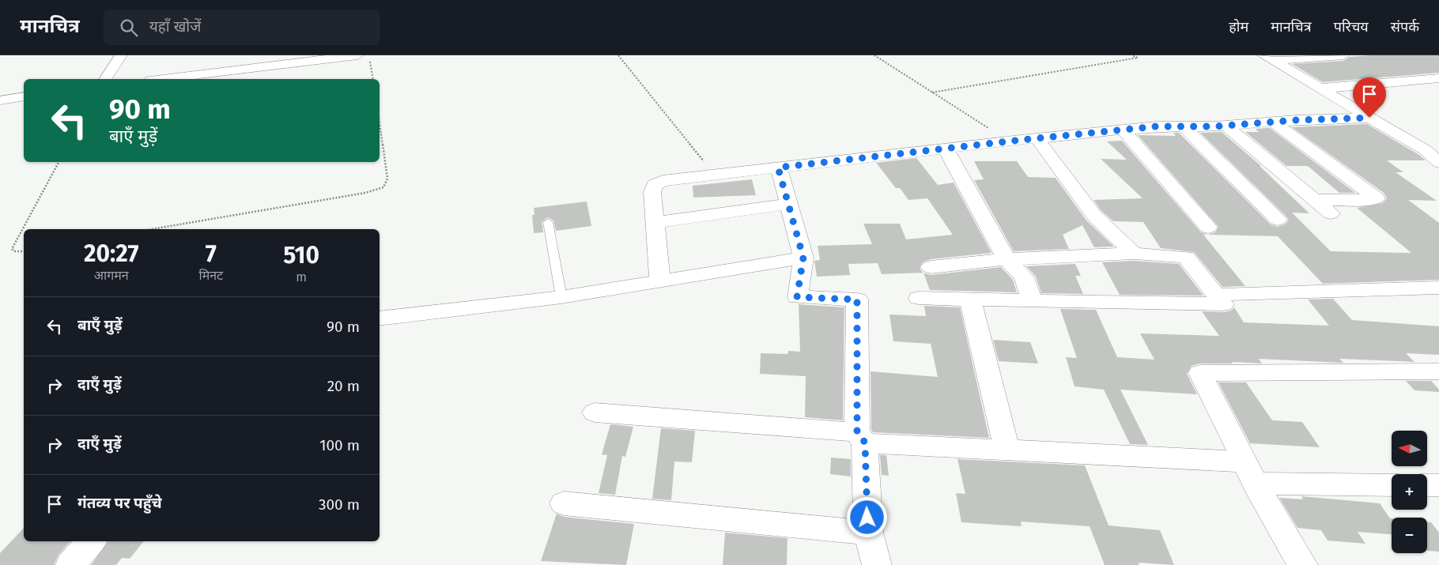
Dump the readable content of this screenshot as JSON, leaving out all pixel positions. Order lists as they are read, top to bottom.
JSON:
{
  "north": "left",
  "page": {
    "header": "मानचित्र",
    "search": "यहाँ खोजें",
    "nav": [
      "होम",
      "मानचित्र",
      "परिचय",
      "संपर्क"
    ],
    "turn": ["90 m", "बाएँ मुड़ें"],
    "eta": [
      "20:27",
      "आगमन",
      "7",
      "मिनट",
      "510",
      "m"
    ],
    "list": [
      {
        "name": "बाएँ मुड़ें",
        "value": "90 m"
      },
      {
        "name": "दाएँ मुड़ें",
        "value": "20 m"
      },
      {
        "name": "दाएँ मुड़ें",
        "value": "100 m"
      },
      {
        "name": "गंतव्य पर पहुँचे",
        "value": "300 m"
      }
    ],
    "map_buttons": ["+", "−"]
  }
}
